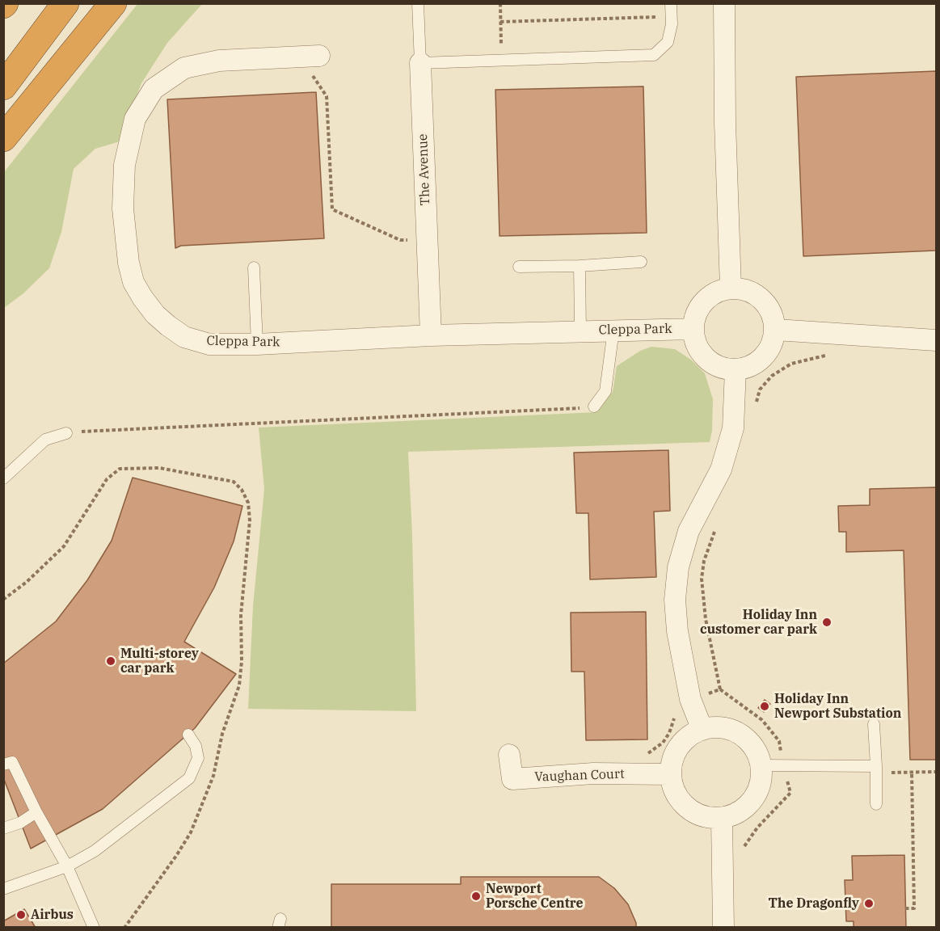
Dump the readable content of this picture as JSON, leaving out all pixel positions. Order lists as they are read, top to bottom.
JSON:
{
  "streets": {
    "street": ["The Avenue", "Cleppa Park", "Vaughan Court"]
  },
  "crossings": [
    ["The Avenue", "Cleppa Park"]
  ],
  "places": [
    "Holiday Inn customer car park",
    "Multi-storey car park",
    "Holiday Inn Newport Substation",
    "Newport Porsche Centre",
    "The Dragonfly",
    "Airbus"
  ]
}
